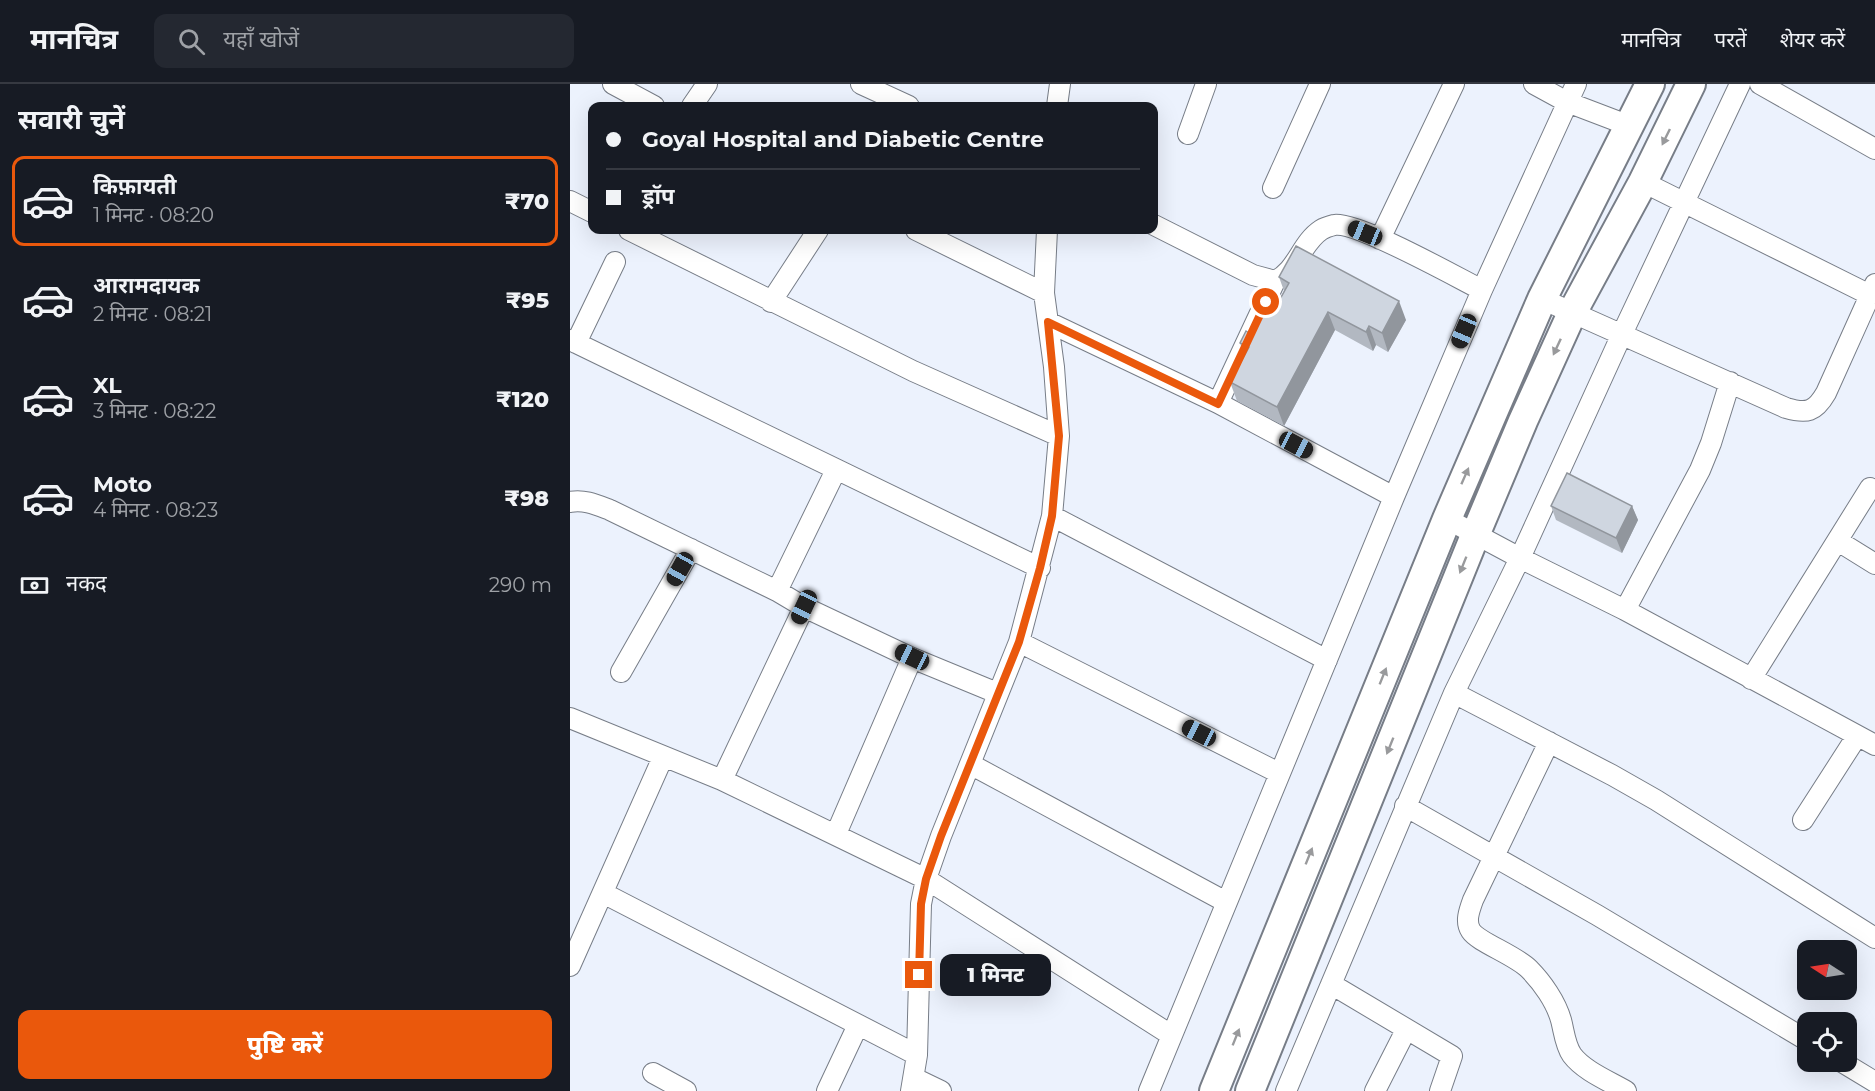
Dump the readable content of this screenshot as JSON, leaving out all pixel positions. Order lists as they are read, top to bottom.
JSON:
{
  "north": "left",
  "page": {
    "header": "मानचित्र",
    "search": "यहाँ खोजें",
    "nav": ["मानचित्र", "परतें", "शेयर करें"],
    "heading": "सवारी चुनें",
    "banner": ["Goyal Hospital and Diabetic Centre", "ड्रॉप"],
    "list": [
      {
        "name": "किफ़ायती",
        "note": "1 मिनट · 08:20",
        "value": "₹70"
      },
      {
        "name": "आरामदायक",
        "note": "2 मिनट · 08:21",
        "value": "₹95"
      },
      {
        "name": "XL",
        "note": "3 मिनट · 08:22",
        "value": "₹120"
      },
      {
        "name": "Moto",
        "note": "4 मिनट · 08:23",
        "value": "₹98"
      }
    ],
    "pay": ["नकद", "290 m"],
    "bubble": "1 मिनट",
    "buttons": "पुष्टि करें"
  }
}
